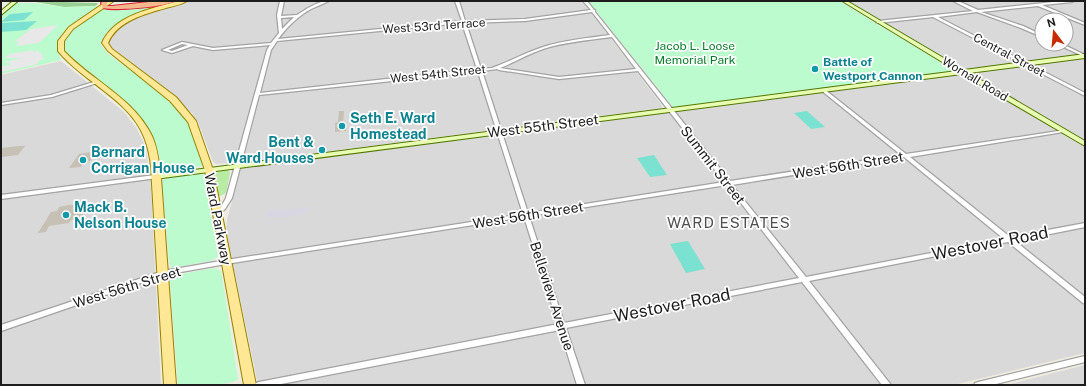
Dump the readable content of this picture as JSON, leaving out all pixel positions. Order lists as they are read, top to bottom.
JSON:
{
  "streets": {
    "main road": ["Wornall Road", "West 55th Street", "Ward Parkway"],
    "street": [
      "West 53rd Terrace",
      "Central Street",
      "West 54th Street",
      "Summit Street",
      "West 56th Street",
      "Westover Road",
      "Belleview Avenue"
    ]
  },
  "crossings": [
    ["West 53rd Terrace", "Summit Street"],
    ["West 53rd Terrace", "Belleview Avenue"],
    ["Central Street", "West 55th Street"],
    ["West 54th Street", "Summit Street"],
    ["West 54th Street", "Belleview Avenue"],
    ["Wornall Road", "West 55th Street"],
    ["Wornall Road", "West 56th Street"],
    ["West 55th Street", "Summit Street"],
    ["West 55th Street", "Ward Parkway"],
    ["West 55th Street", "Belleview Avenue"],
    ["Summit Street", "West 56th Street"],
    ["Summit Street", "Westover Road"],
    ["West 56th Street", "Ward Parkway"],
    ["West 56th Street", "Belleview Avenue"],
    ["Westover Road", "Belleview Avenue"]
  ],
  "districts": ["WARD ESTATES"],
  "parks": ["Jacob L. Loose Memorial Park"],
  "places": [
    "Battle of Westport Cannon",
    "Seth E. Ward Homestead",
    "Bent & Ward Houses",
    "Bernard Corrigan House",
    "Mack B. Nelson House"
  ],
  "north": "top"
}
